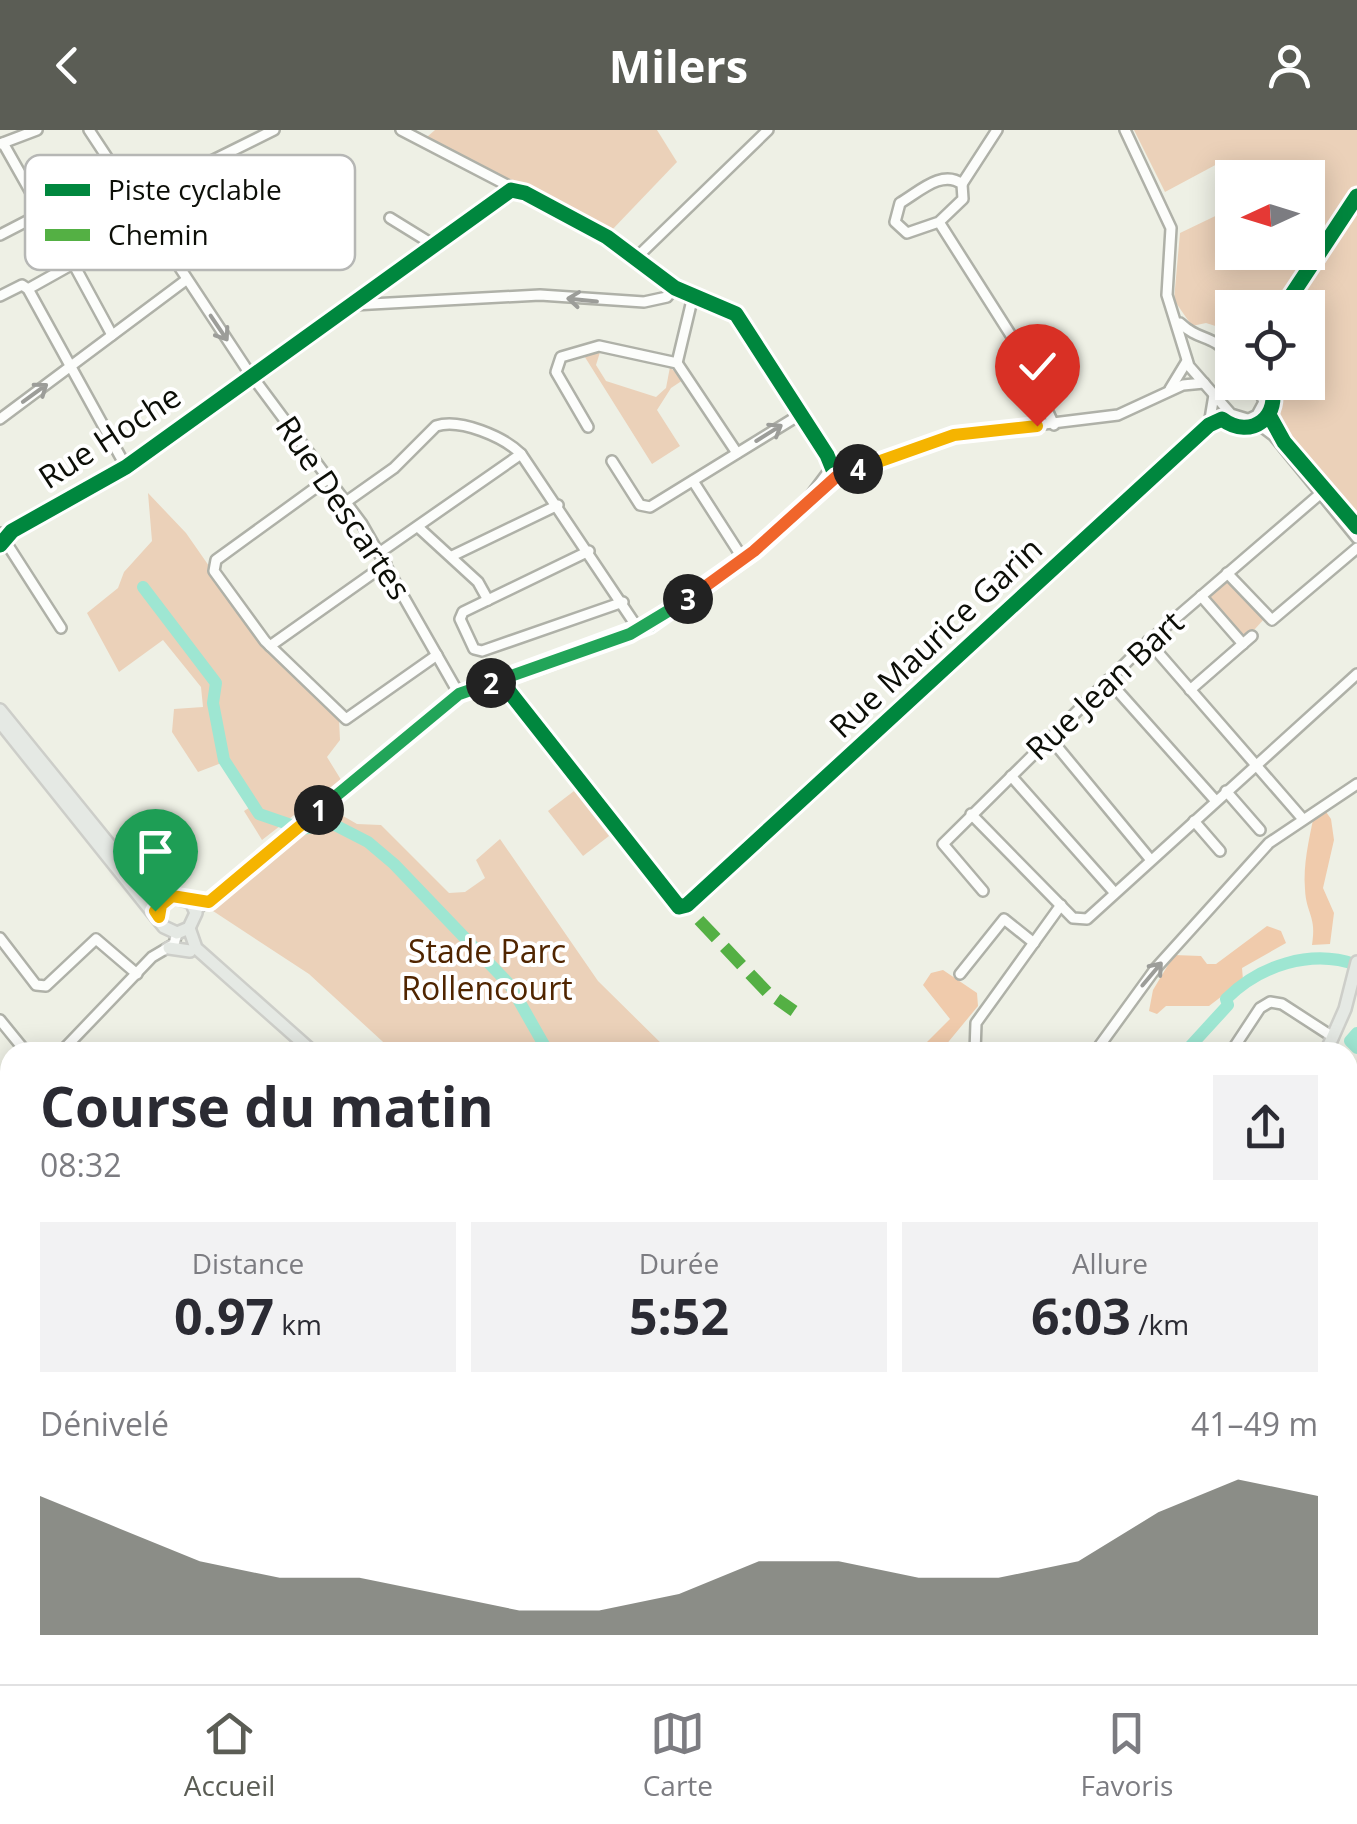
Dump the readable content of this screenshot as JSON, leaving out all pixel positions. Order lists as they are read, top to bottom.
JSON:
{
  "streets": {
    "street": [
      "Rue Hoche",
      "Rue Descartes",
      "Rue Maurice Garin",
      "Rue Jean Bart"
    ]
  },
  "crossings": [
    ["Rue Hoche", "Rue Descartes"]
  ],
  "parks": ["Stade Parc Rollencourt"],
  "legend": ["Piste cyclable", "Chemin"],
  "north": "left",
  "page": {
    "header": "Milers",
    "pins": [
      "4",
      "3",
      "2",
      "1"
    ],
    "heading": ["Course du matin", "08:32"],
    "stats": [
      ["Distance", "0.97 km"],
      ["Durée", "5:52"],
      ["Allure", "6:03 /km"]
    ],
    "chart": ["Dénivelé", "41–49 m"],
    "tabs": ["Accueil", "Carte", "Favoris"]
  }
}
